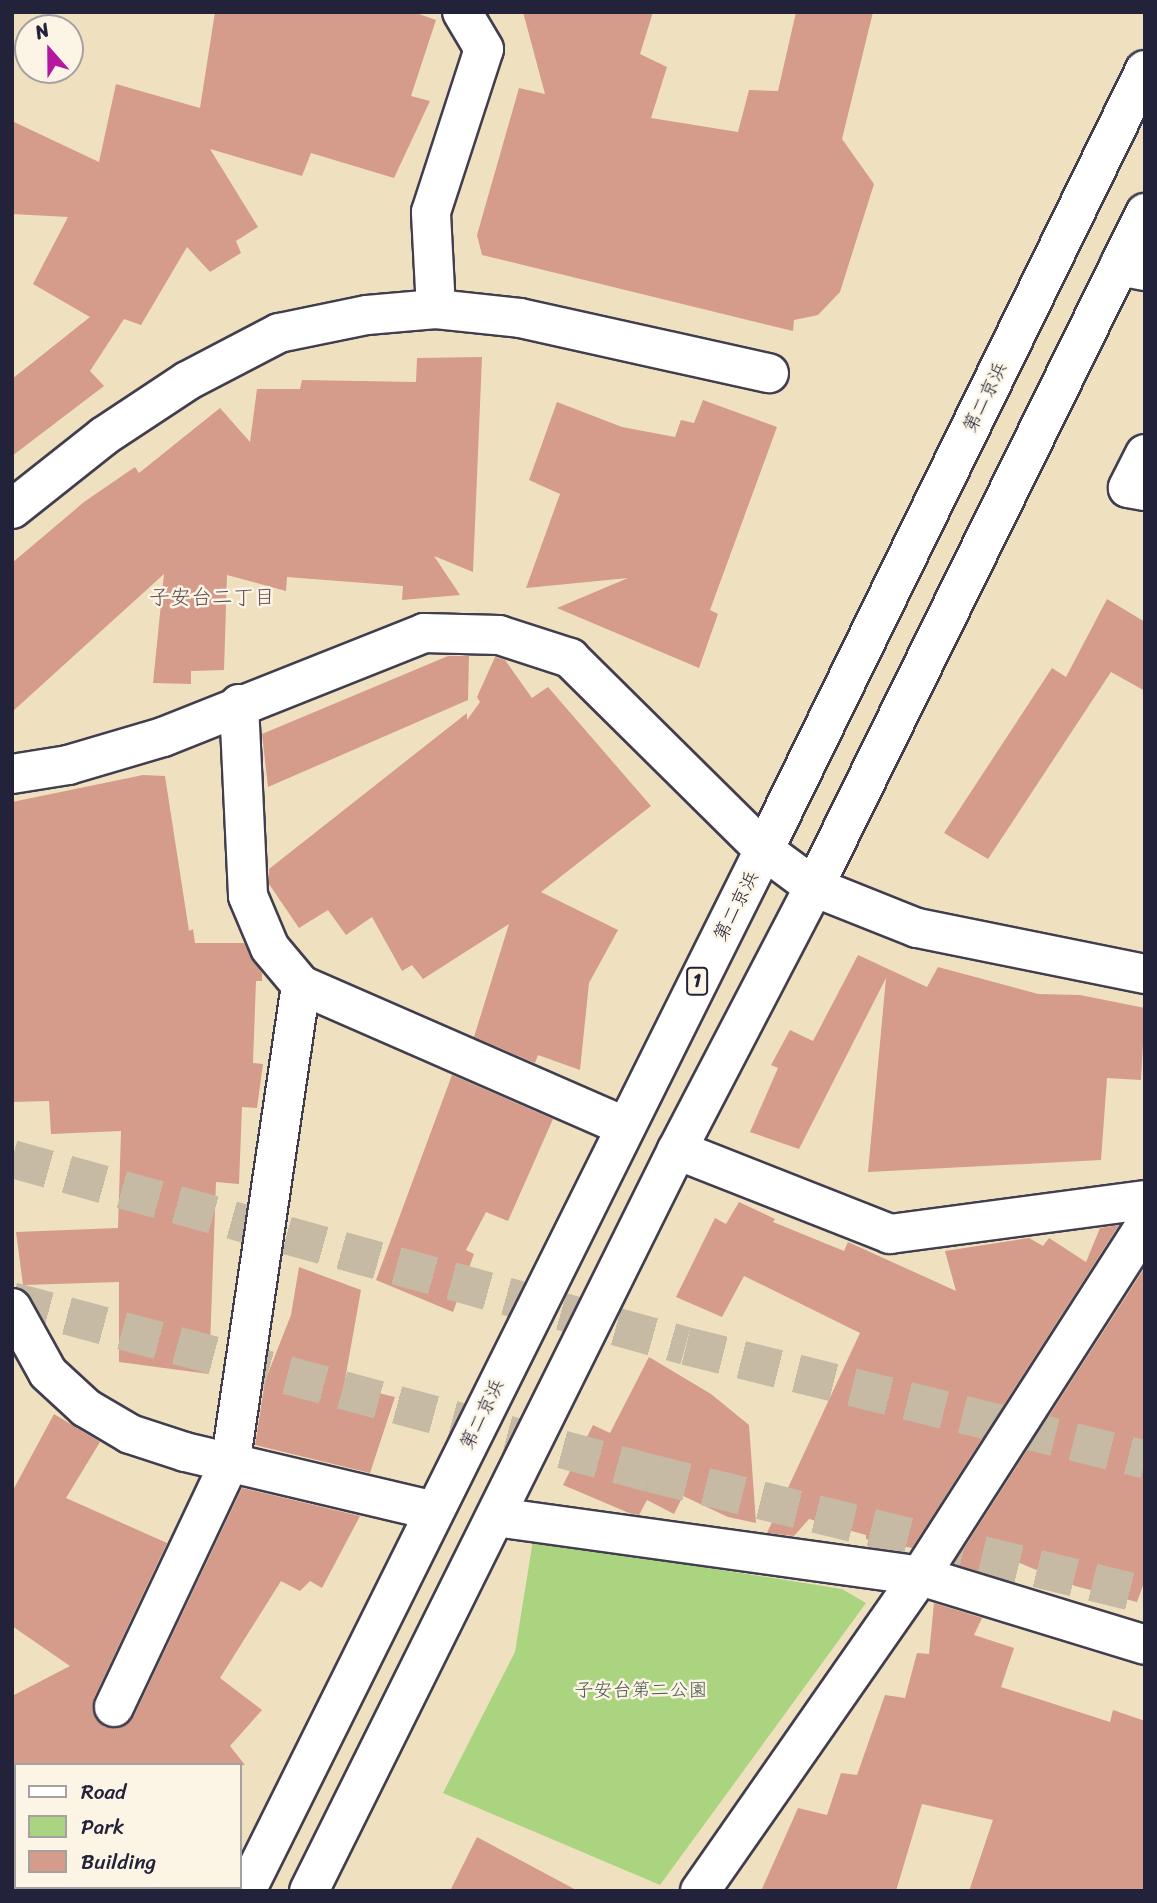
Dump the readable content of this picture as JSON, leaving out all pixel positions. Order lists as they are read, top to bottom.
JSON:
{
  "streets": {
    "main road": ["第二京浜", "1"]
  },
  "districts": ["子安台二丁目"],
  "parks": ["子安台第二公園"],
  "legend": ["Road", "Park", "Building"],
  "north": "top"
}
